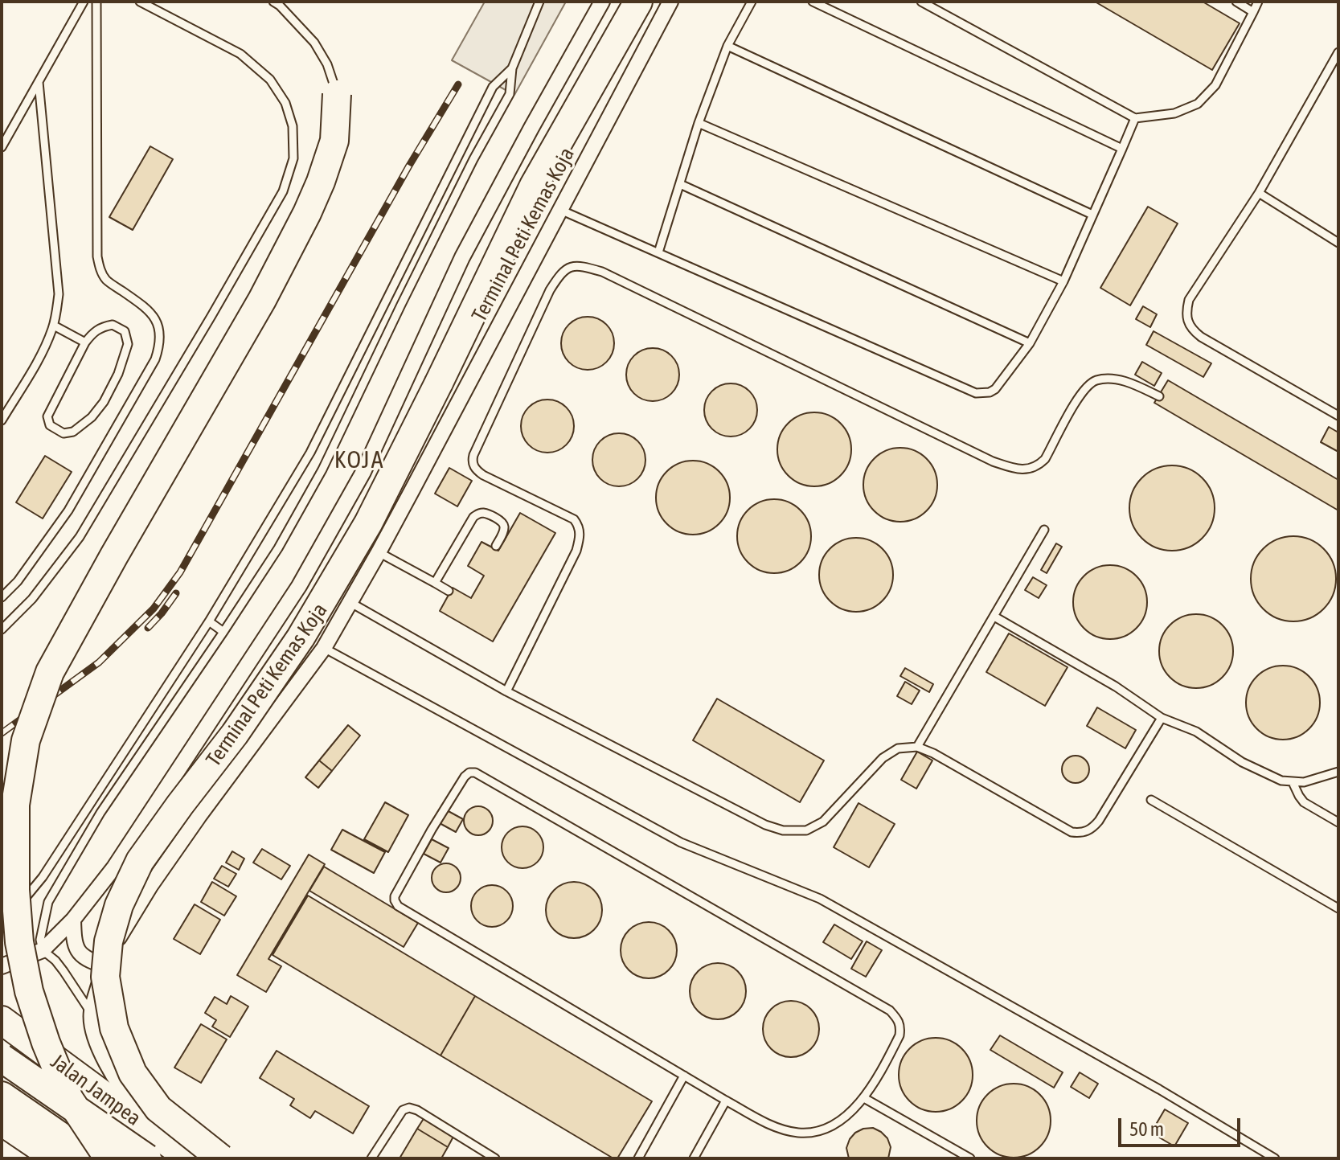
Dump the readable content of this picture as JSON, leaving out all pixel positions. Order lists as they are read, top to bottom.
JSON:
{
  "streets": {
    "highway": ["Jalan Jampea"],
    "street": ["Terminal Peti Kemas Koja"]
  },
  "crossings": [
    ["Terminal Peti Kemas Koja", "Jalan Jampea"]
  ],
  "districts": ["KOJA"],
  "scale_bar": "50 m"
}
